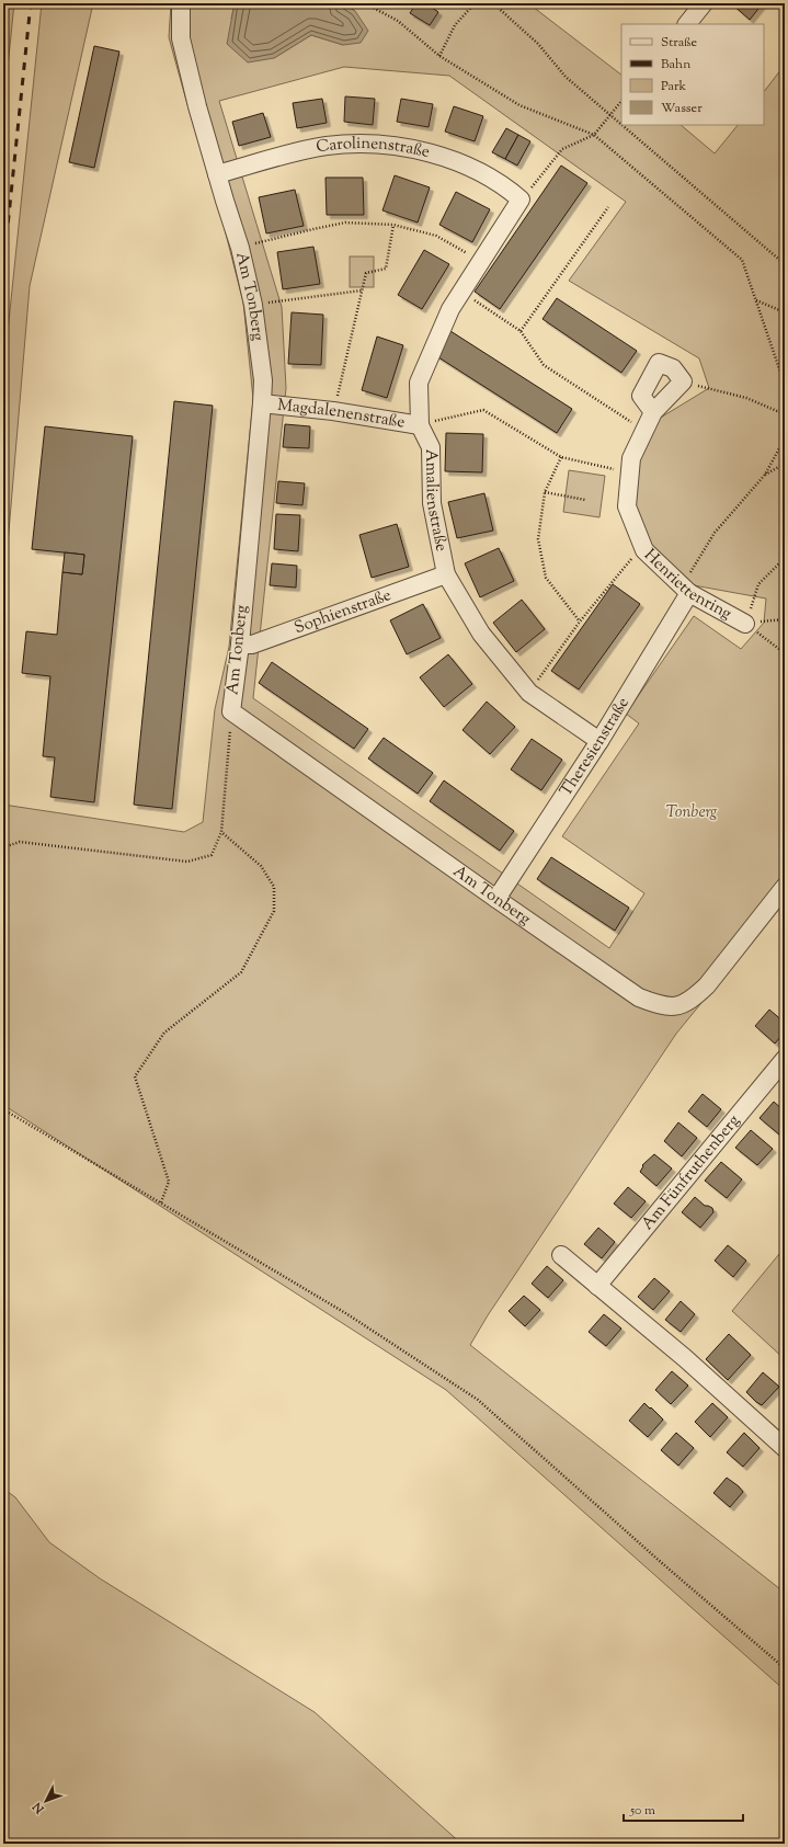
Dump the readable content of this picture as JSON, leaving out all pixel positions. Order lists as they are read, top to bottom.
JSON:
{
  "streets": {
    "street": [
      "Carolinenstraße",
      "Am Tonberg",
      "Magdalenenstraße",
      "Amalienstraße",
      "Henriettenring",
      "Sophienstraße",
      "Theresienstraße",
      "Am Fünfruthenberg"
    ]
  },
  "crossings": [
    ["Carolinenstraße", "Am Tonberg"],
    ["Carolinenstraße", "Amalienstraße"],
    ["Am Tonberg", "Magdalenenstraße"],
    ["Am Tonberg", "Sophienstraße"],
    ["Am Tonberg", "Theresienstraße"],
    ["Magdalenenstraße", "Amalienstraße"],
    ["Amalienstraße", "Sophienstraße"],
    ["Amalienstraße", "Theresienstraße"],
    ["Henriettenring", "Theresienstraße"]
  ],
  "parks": ["Tonberg"],
  "legend": [
    "Straße",
    "Bahn",
    "Park",
    "Wasser"
  ],
  "scale_bar": "50 m",
  "north": "bottom left"
}
